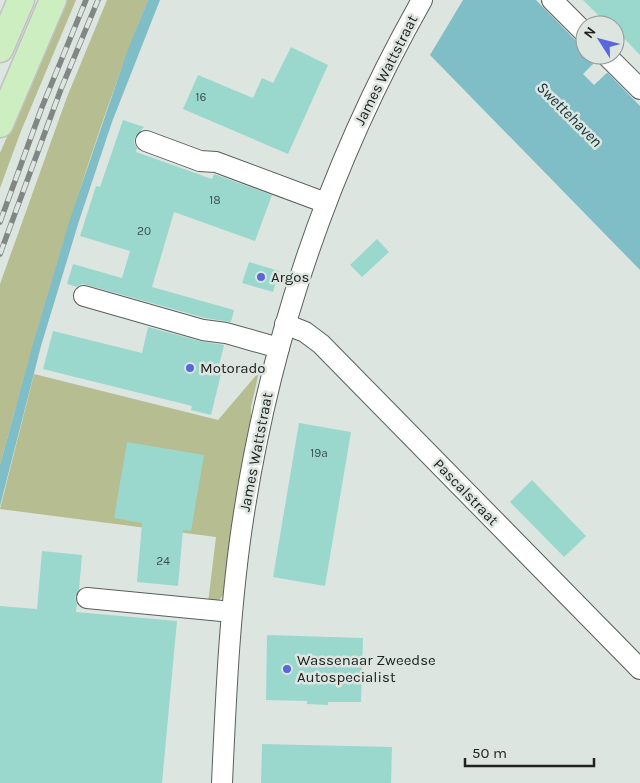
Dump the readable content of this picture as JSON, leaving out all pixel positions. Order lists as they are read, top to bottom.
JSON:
{
  "streets": {
    "street": ["James Wattstraat", "Pascalstraat"]
  },
  "crossings": [
    ["James Wattstraat", "Pascalstraat"]
  ],
  "water": ["Swettehaven"],
  "places": ["Argos", "Motorado", "Wassenaar Zweedse Autospecialist"],
  "house_numbers": [
    "16",
    "18",
    "20",
    "19a",
    "24"
  ],
  "scale_bar": "50 m",
  "north": "top left"
}
